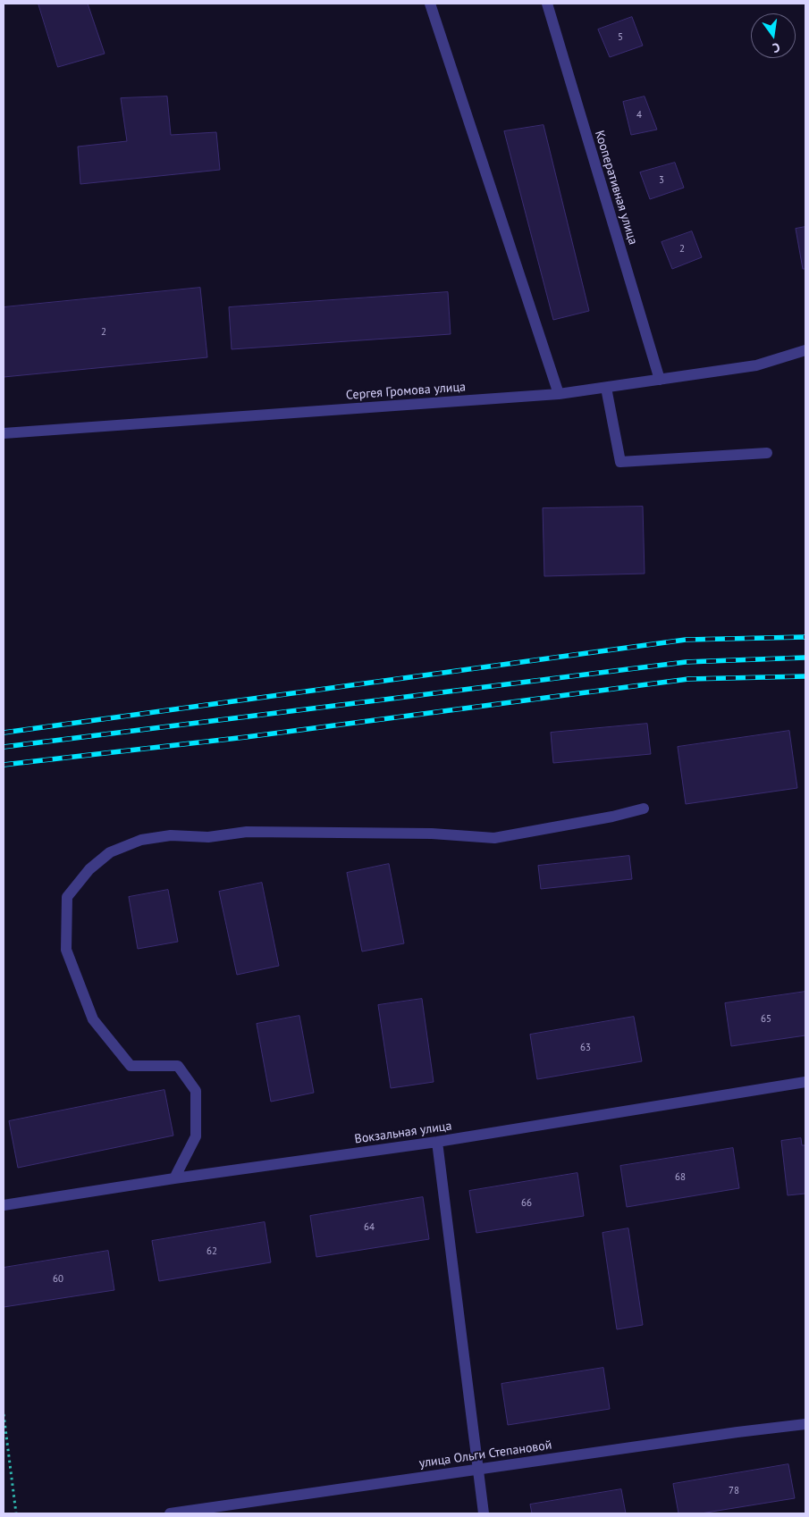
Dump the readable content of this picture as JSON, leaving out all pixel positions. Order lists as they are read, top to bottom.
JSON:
{
  "streets": {
    "street": [
      "Кооперативная улица",
      "Сергея Громова улица",
      "Вокзальная улица",
      "улица Ольги Степановой"
    ]
  },
  "crossings": [
    ["Кооперативная улица", "Сергея Громова улица"]
  ],
  "house_numbers": [
    "5",
    "4",
    "3",
    "2",
    "2",
    "65",
    "63",
    "68",
    "66",
    "64",
    "62",
    "60",
    "78"
  ],
  "north": "bottom"
}
